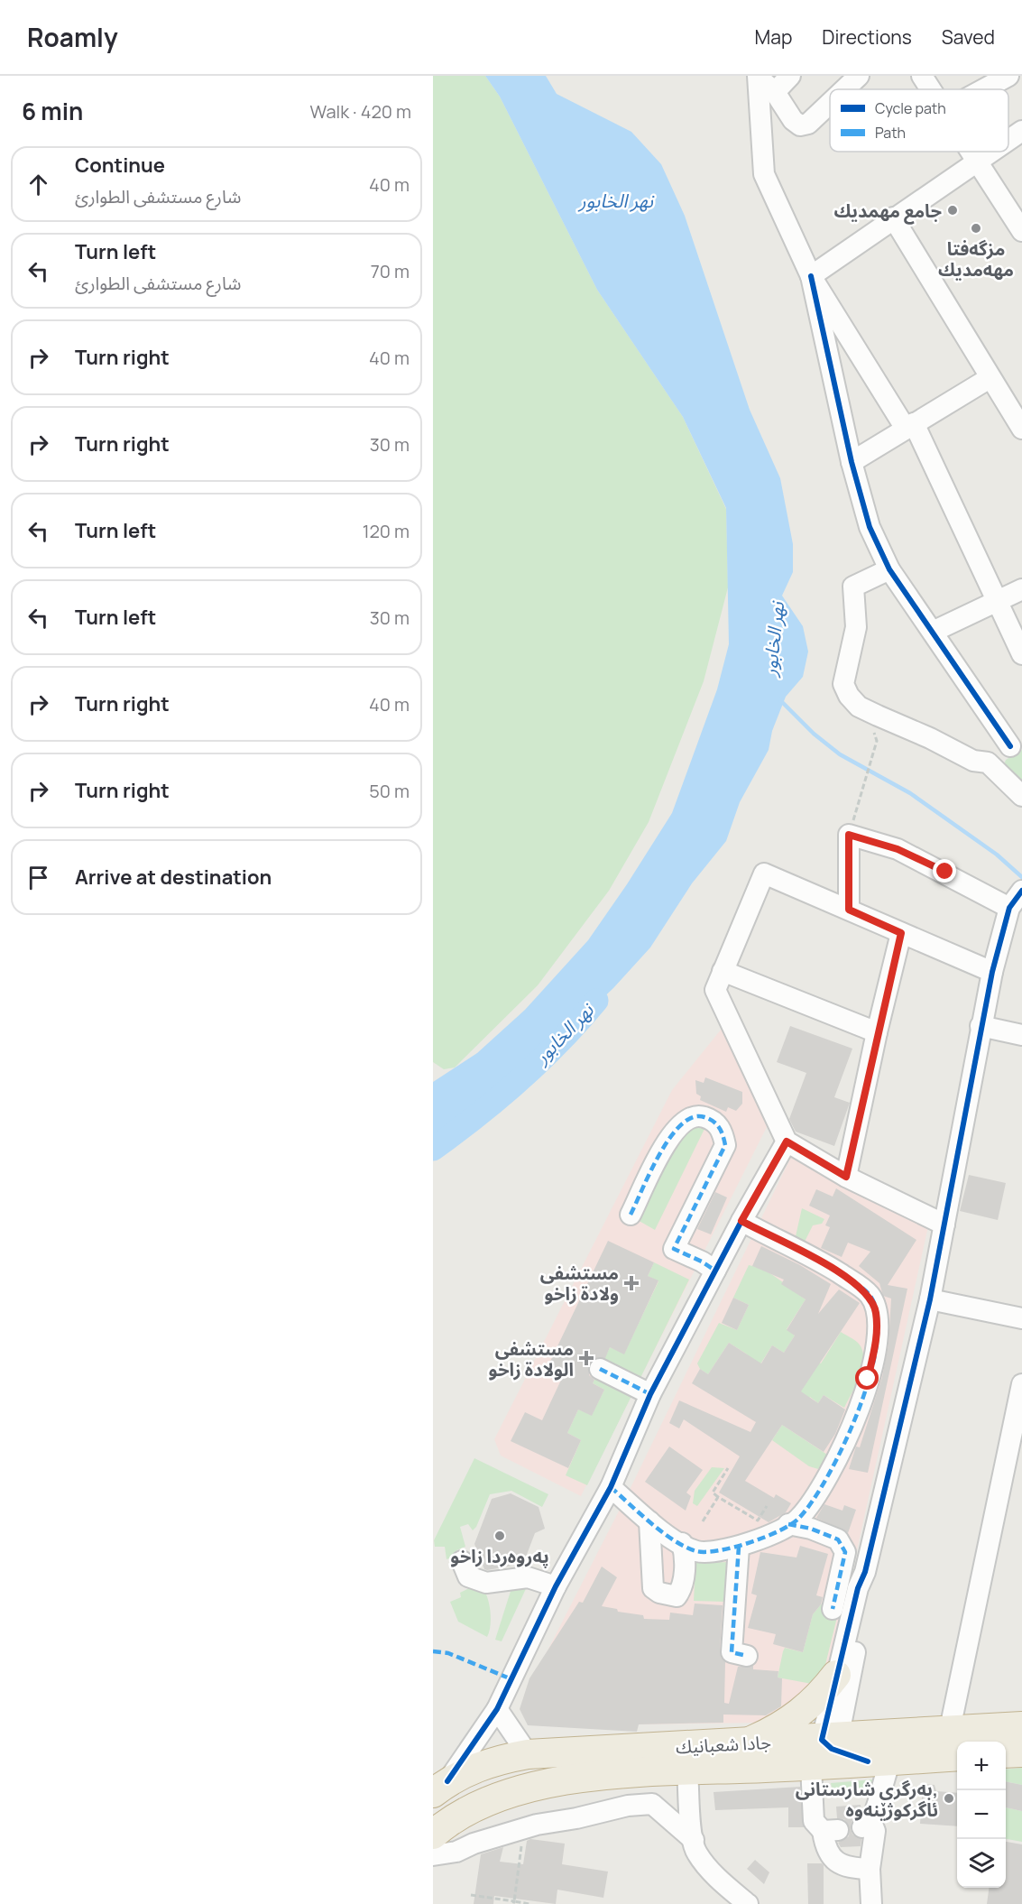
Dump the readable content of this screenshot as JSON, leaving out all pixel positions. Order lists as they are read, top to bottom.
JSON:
{
  "streets": {
    "highway": ["جادا شعبانيك"]
  },
  "water": ["نهر الخابور"],
  "places": {
    "other": [
      "جامع مهمديك",
      "مزگەفتا مهەمدیك",
      "په‌روه‌ردا زاخو",
      "بەرگری شارستانی, ئاگرکوژێنەوە"
    ],
    "health": ["مستشفى ولادة زاخو", "مستشفى الولادة زاخو"]
  },
  "legend": ["Cycle path", "Path"],
  "page": {
    "header": "Roamly",
    "nav": ["Map", "Directions", "Saved"],
    "heading": ["6 min", "Walk · 420 m"],
    "list": [
      ["Continue", "شارع مستشفى الطوارئ", "40 m"],
      ["Turn left", "شارع مستشفى الطوارئ", "70 m"],
      ["Turn right", "40 m"],
      ["Turn right", "30 m"],
      ["Turn left", "120 m"],
      ["Turn left", "30 m"],
      ["Turn right", "40 m"],
      ["Turn right", "50 m"],
      "Arrive at destination"
    ],
    "map_buttons": ["+", "−"]
  }
}
